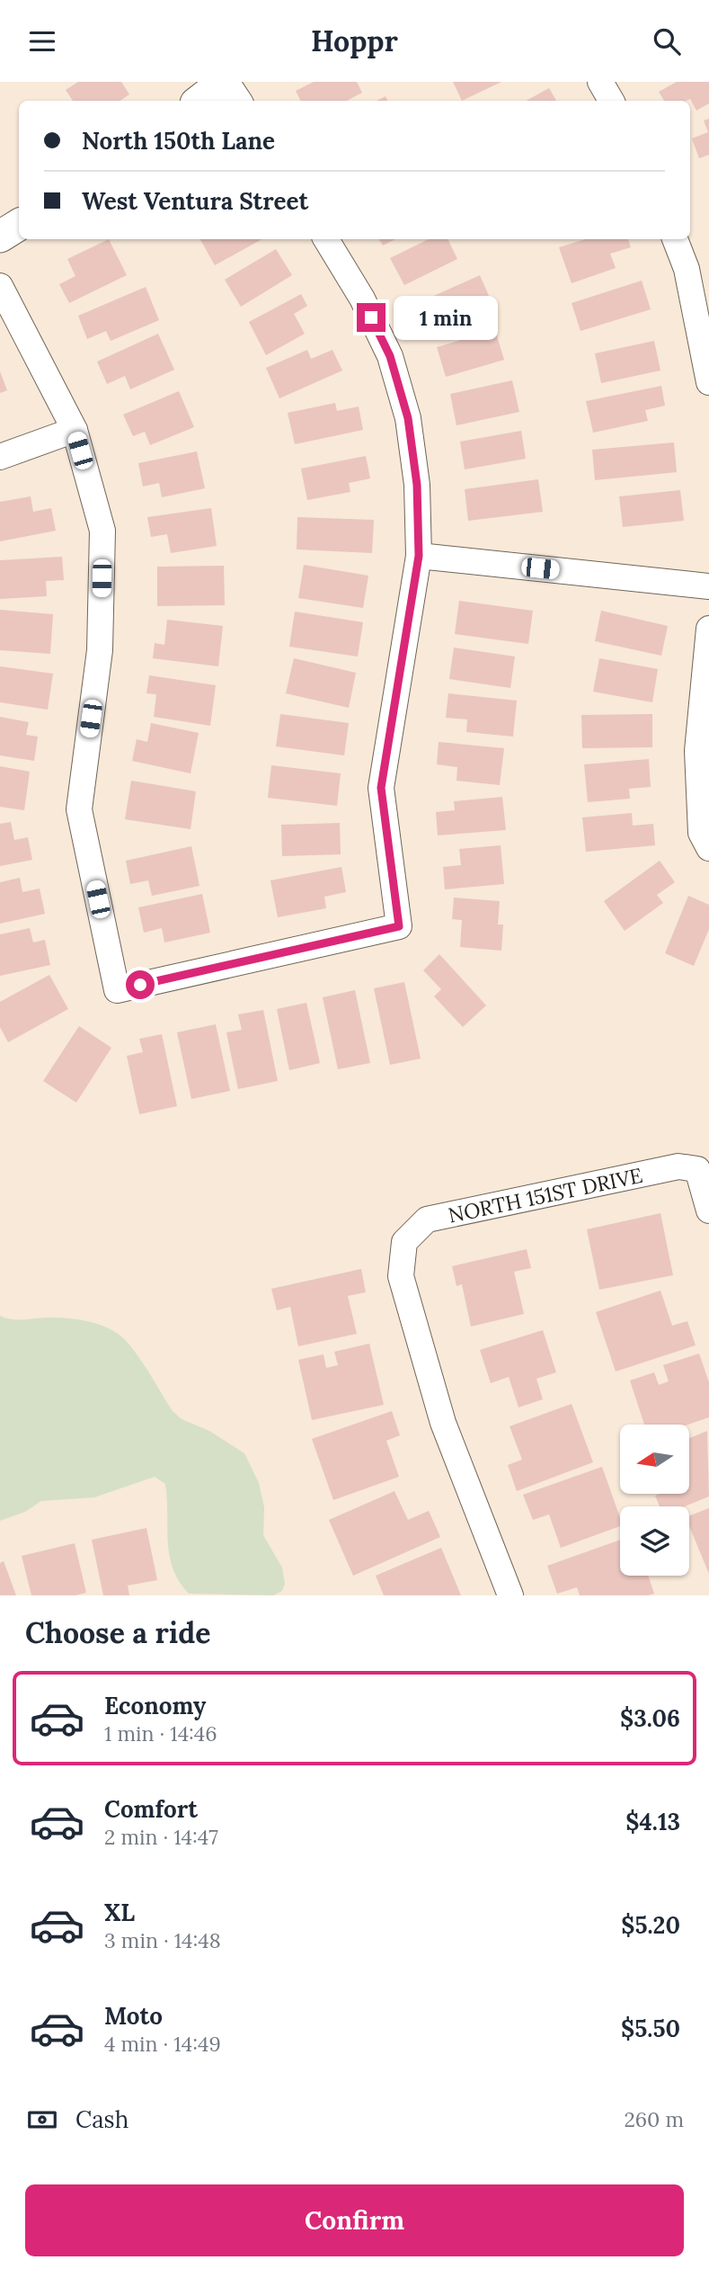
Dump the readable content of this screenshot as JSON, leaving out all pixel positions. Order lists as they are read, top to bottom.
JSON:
{
  "streets": {
    "street": ["NORTH 151ST DRIVE"]
  },
  "north": "left",
  "page": {
    "header": "Hoppr",
    "banner": ["North 150th Lane", "West Ventura Street"],
    "bubble": "1 min",
    "heading": "Choose a ride",
    "list": [
      {
        "name": "Economy",
        "note": "1 min · 14:46",
        "value": "$3.06"
      },
      {
        "name": "Comfort",
        "note": "2 min · 14:47",
        "value": "$4.13"
      },
      {
        "name": "XL",
        "note": "3 min · 14:48",
        "value": "$5.20"
      },
      {
        "name": "Moto",
        "note": "4 min · 14:49",
        "value": "$5.50"
      }
    ],
    "pay": ["Cash", "260 m"],
    "buttons": "Confirm"
  }
}
